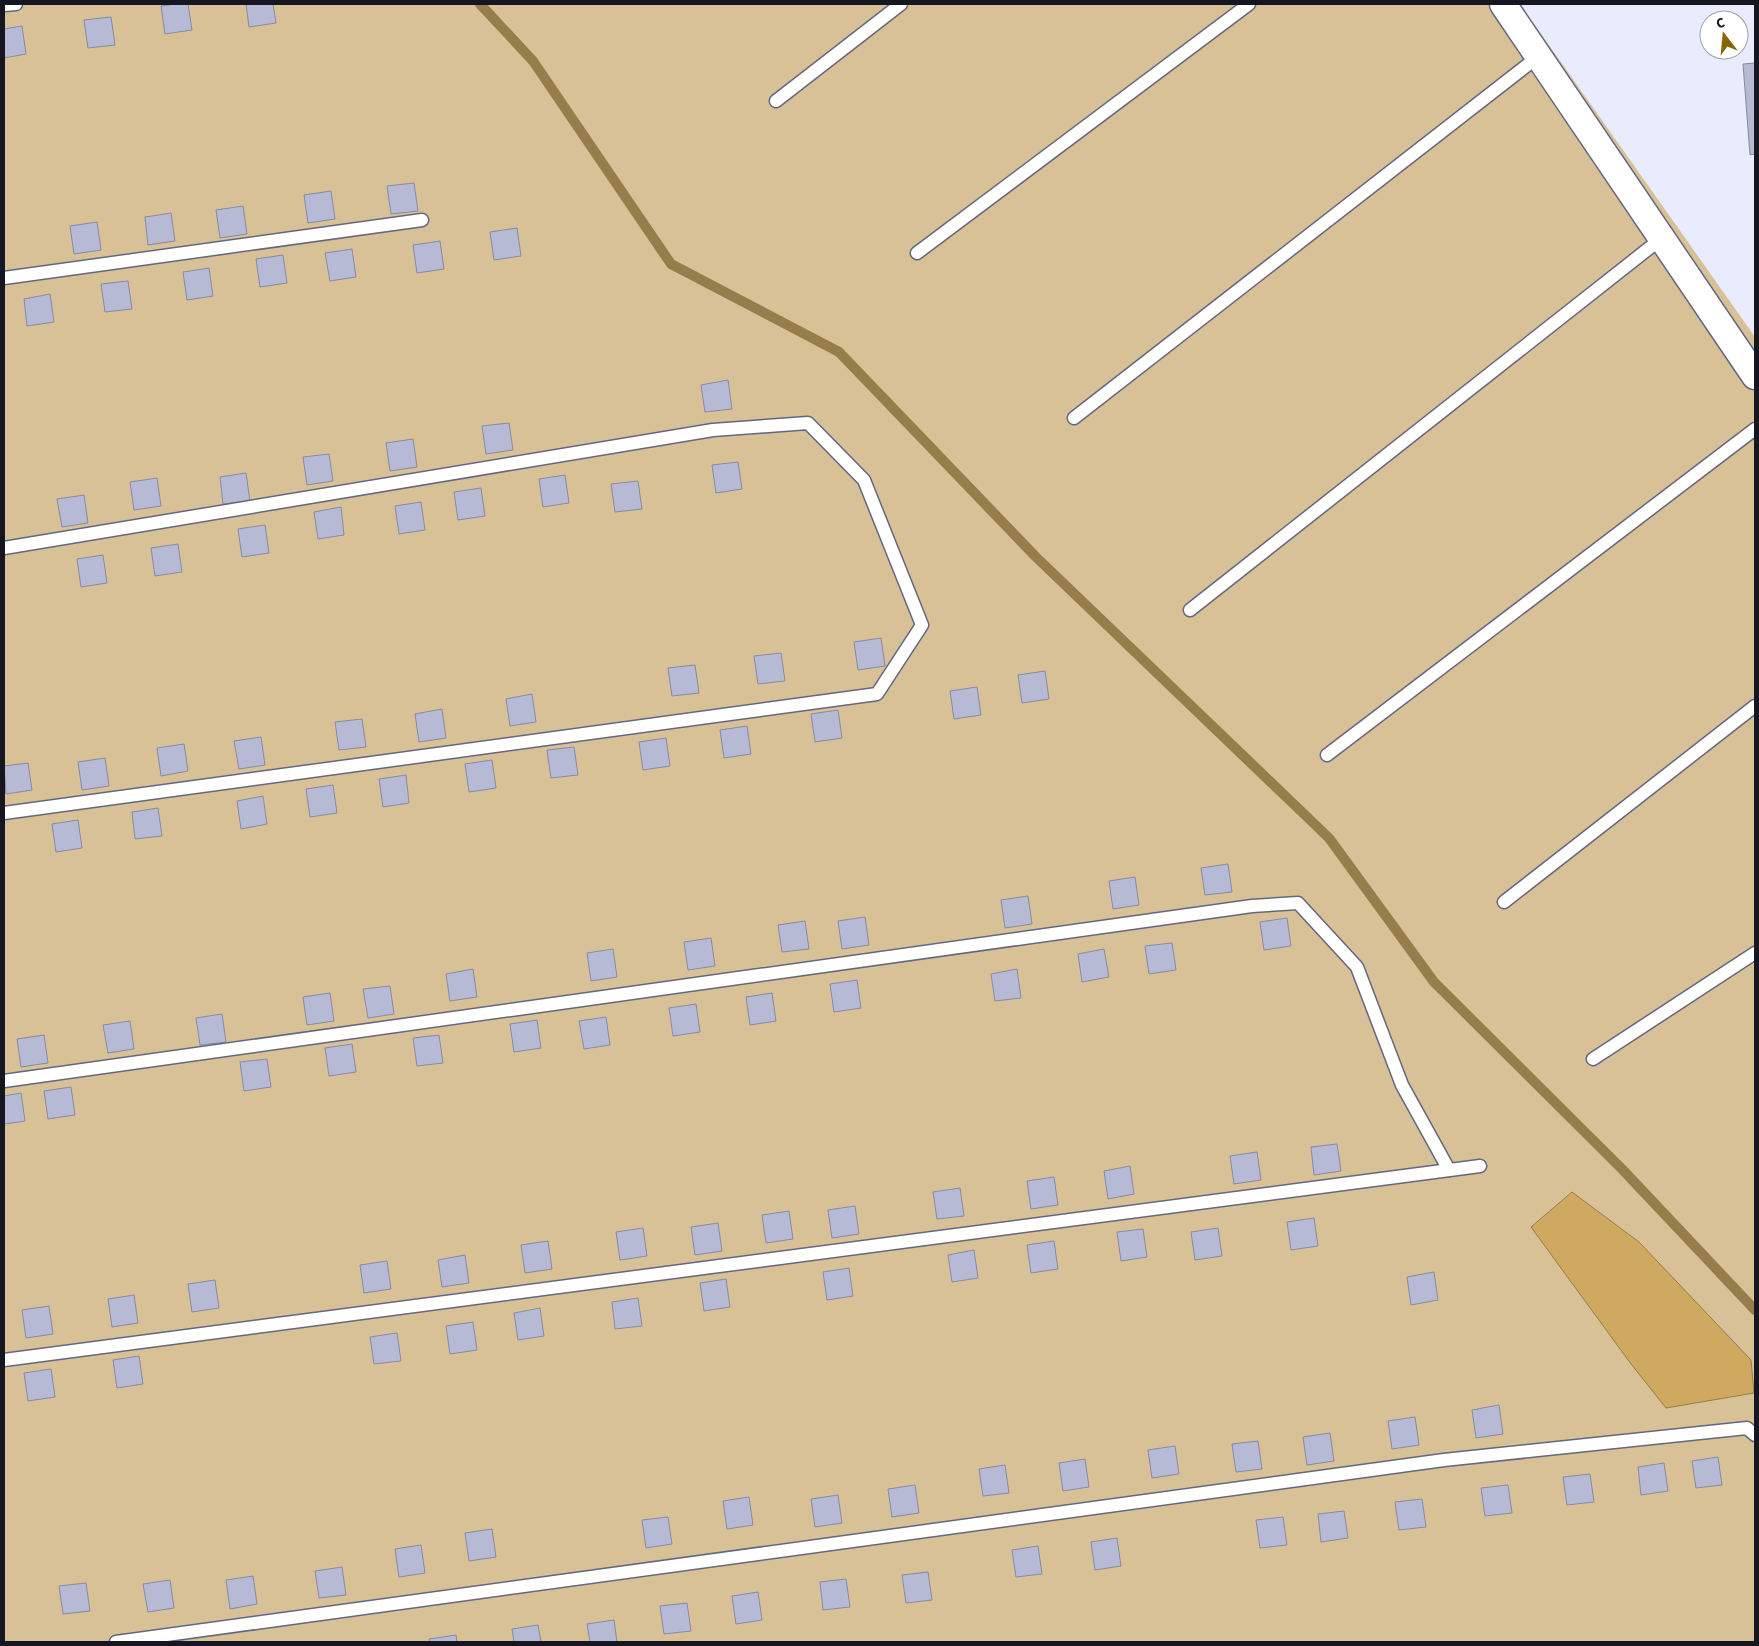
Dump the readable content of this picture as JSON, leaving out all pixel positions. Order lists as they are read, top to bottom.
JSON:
{
  "north": "top"
}
